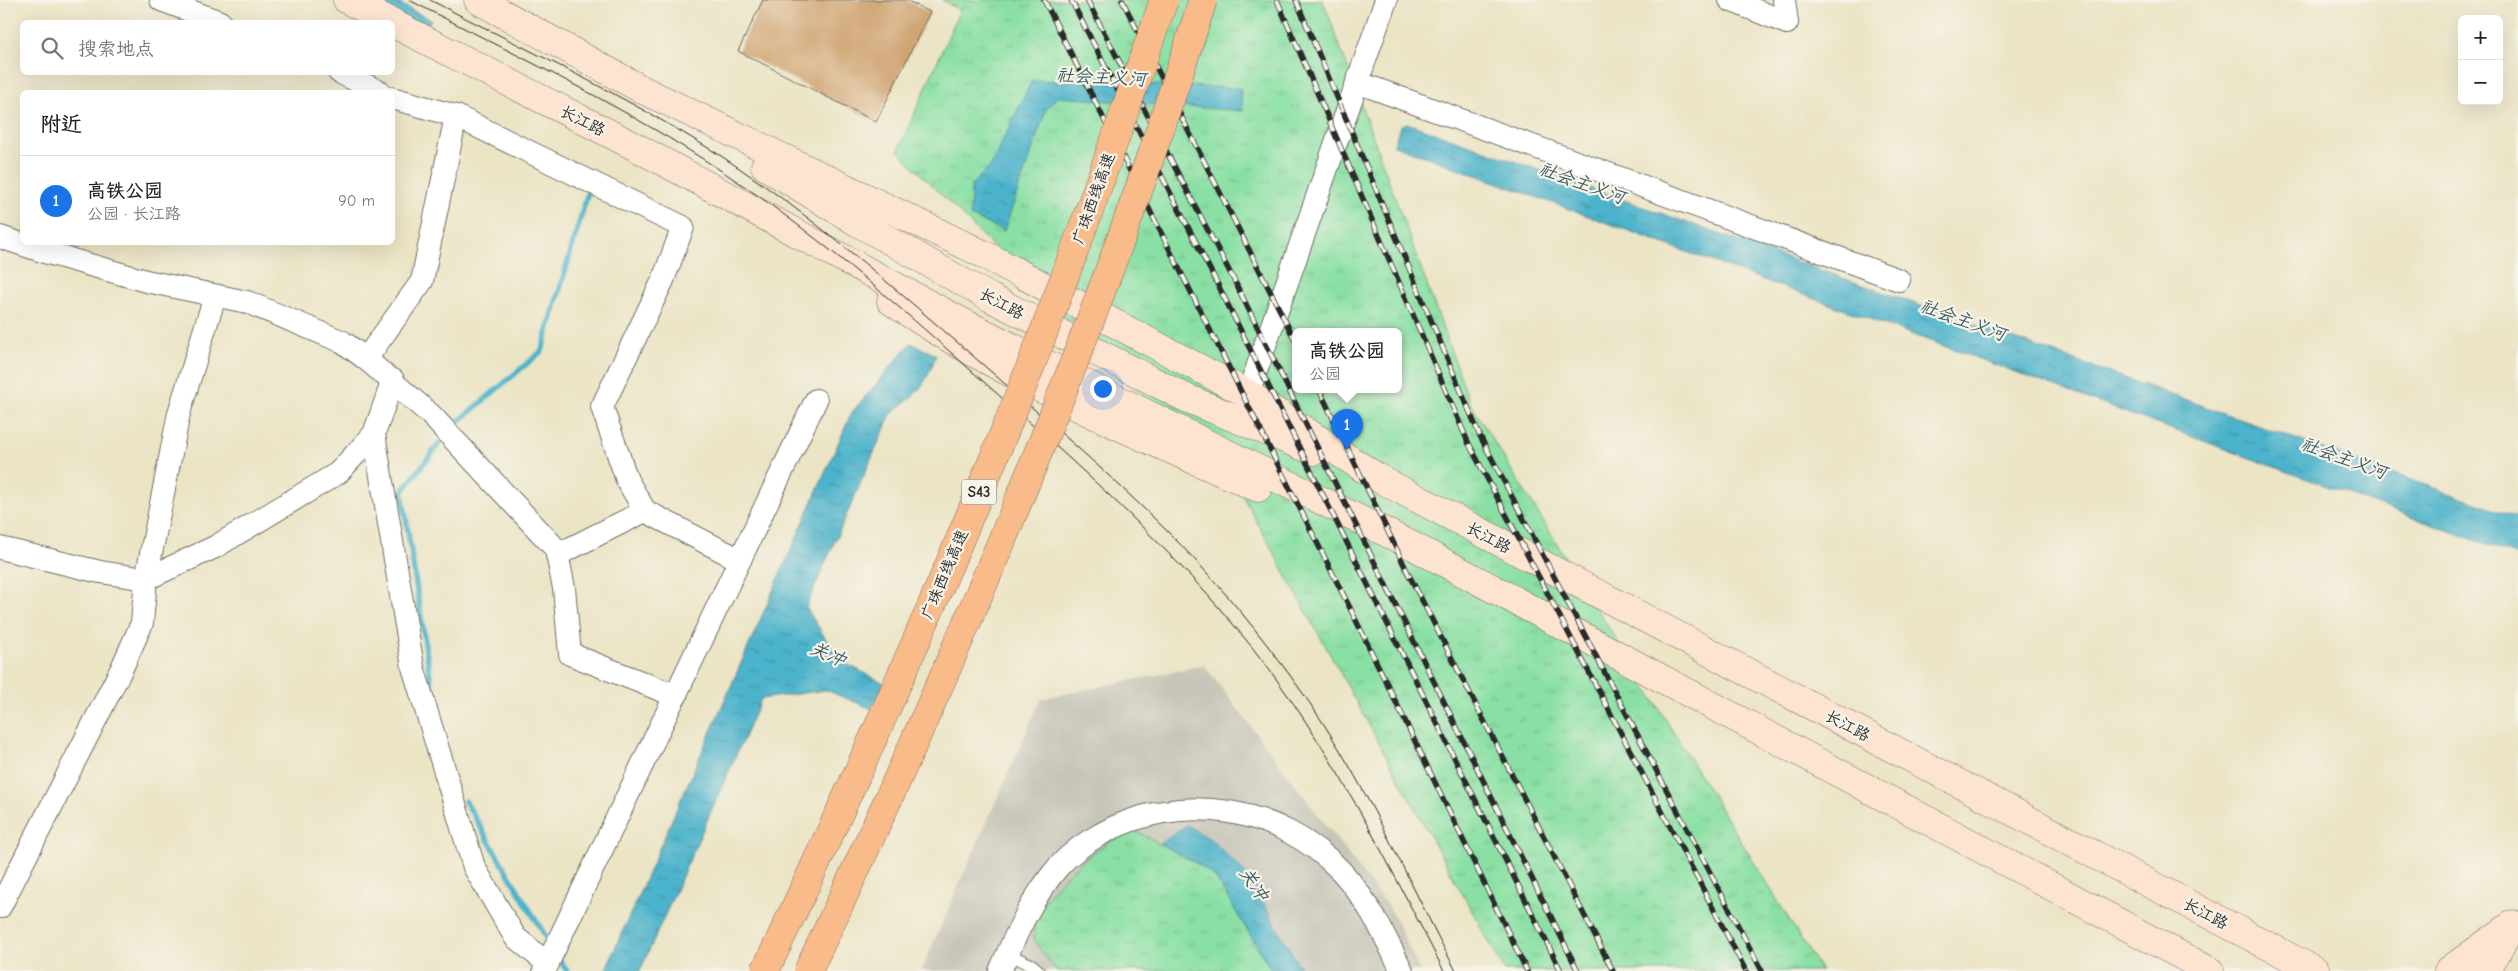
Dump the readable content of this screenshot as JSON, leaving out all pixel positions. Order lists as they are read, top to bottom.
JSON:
{
  "streets": {
    "highway": ["广珠西线高速", "S43"],
    "main road": ["长江路"]
  },
  "water": ["社会主义河", "关冲"],
  "page": {
    "map_buttons": ["+", "−"],
    "search": "搜索地点",
    "heading": "附近",
    "list": [
      {
        "mark": "1",
        "name": "高铁公园",
        "note": "公园 · 长江路",
        "value": "90 m"
      }
    ],
    "popup": ["高铁公园", "公园"],
    "pins": "1"
  }
}
